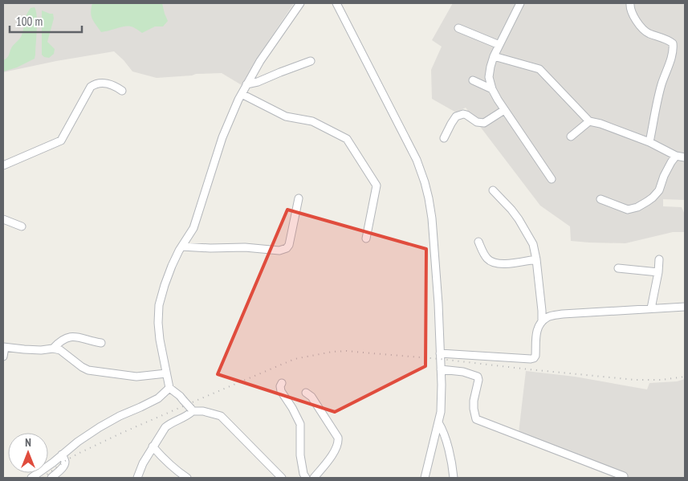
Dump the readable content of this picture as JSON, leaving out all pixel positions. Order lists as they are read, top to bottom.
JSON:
{
  "scale_bar": "100 m",
  "north": "top"
}
